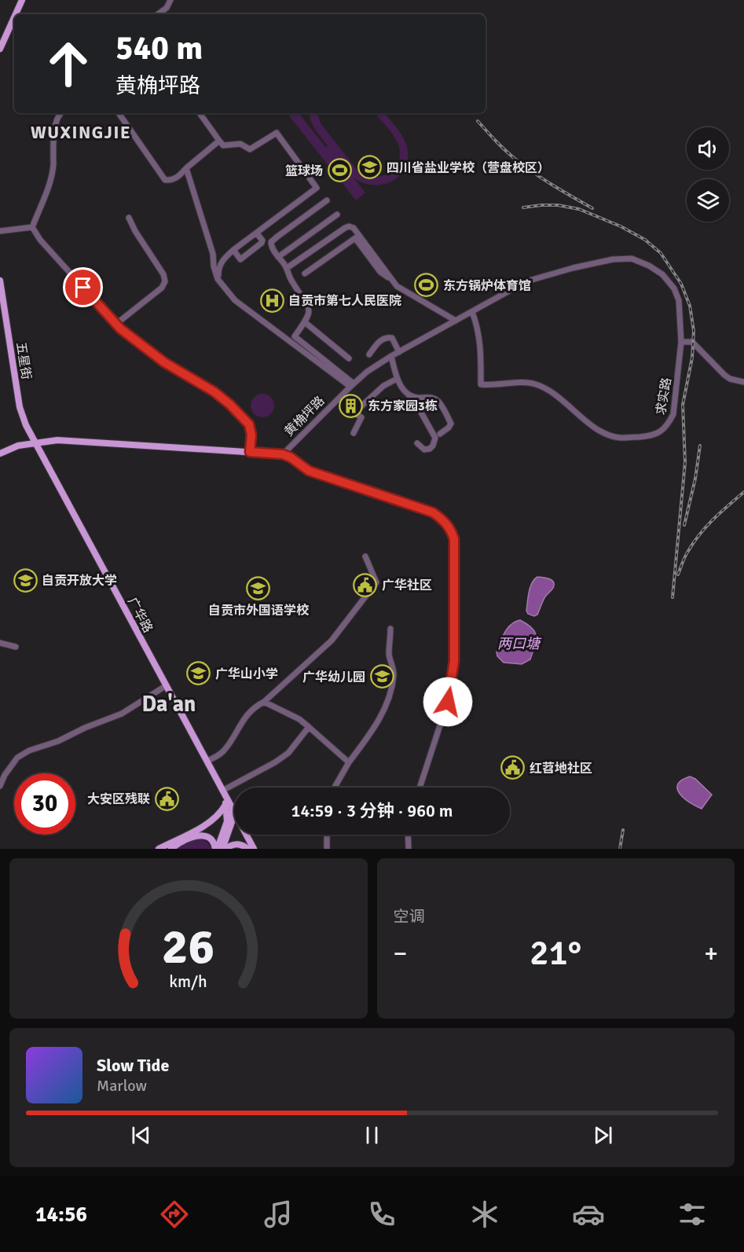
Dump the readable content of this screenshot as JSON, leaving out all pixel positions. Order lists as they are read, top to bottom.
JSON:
{
  "streets": {
    "main road": ["五星街", "黄桷坪路", "广华路"],
    "street": ["求实路"]
  },
  "crossings": [
    ["五星街", "黄桷坪路"],
    ["五星街", "广华路"],
    ["求实路", "黄桷坪路"],
    ["黄桷坪路", "广华路"]
  ],
  "districts": ["WUXINGJIE", "Da'an"],
  "water": ["两口塘"],
  "places": {
    "school or university": [
      "四川省盐业学校（营盘校区）",
      "自贡开放大学",
      "自贡市外国语学校",
      "广华山小学",
      "广华幼儿园"
    ],
    "sports": ["篮球场", "东方锅炉体育馆"],
    "hospital": ["自贡市第七人民医院"],
    "building": ["东方家园3栋"],
    "public building": ["广华社区", "红苕地社区", "大安区残联"]
  },
  "page": {
    "turn": ["540 m", "黄桷坪路"],
    "limit": "30",
    "trip": "14:59 · 3 分钟 · 960 m",
    "tile": "空调",
    "heat": ["−", "21°", "+"],
    "song": ["Slow Tide", "Marlow"],
    "tabs": "14:56",
    "gauge": ["26", "km/h"]
  }
}
